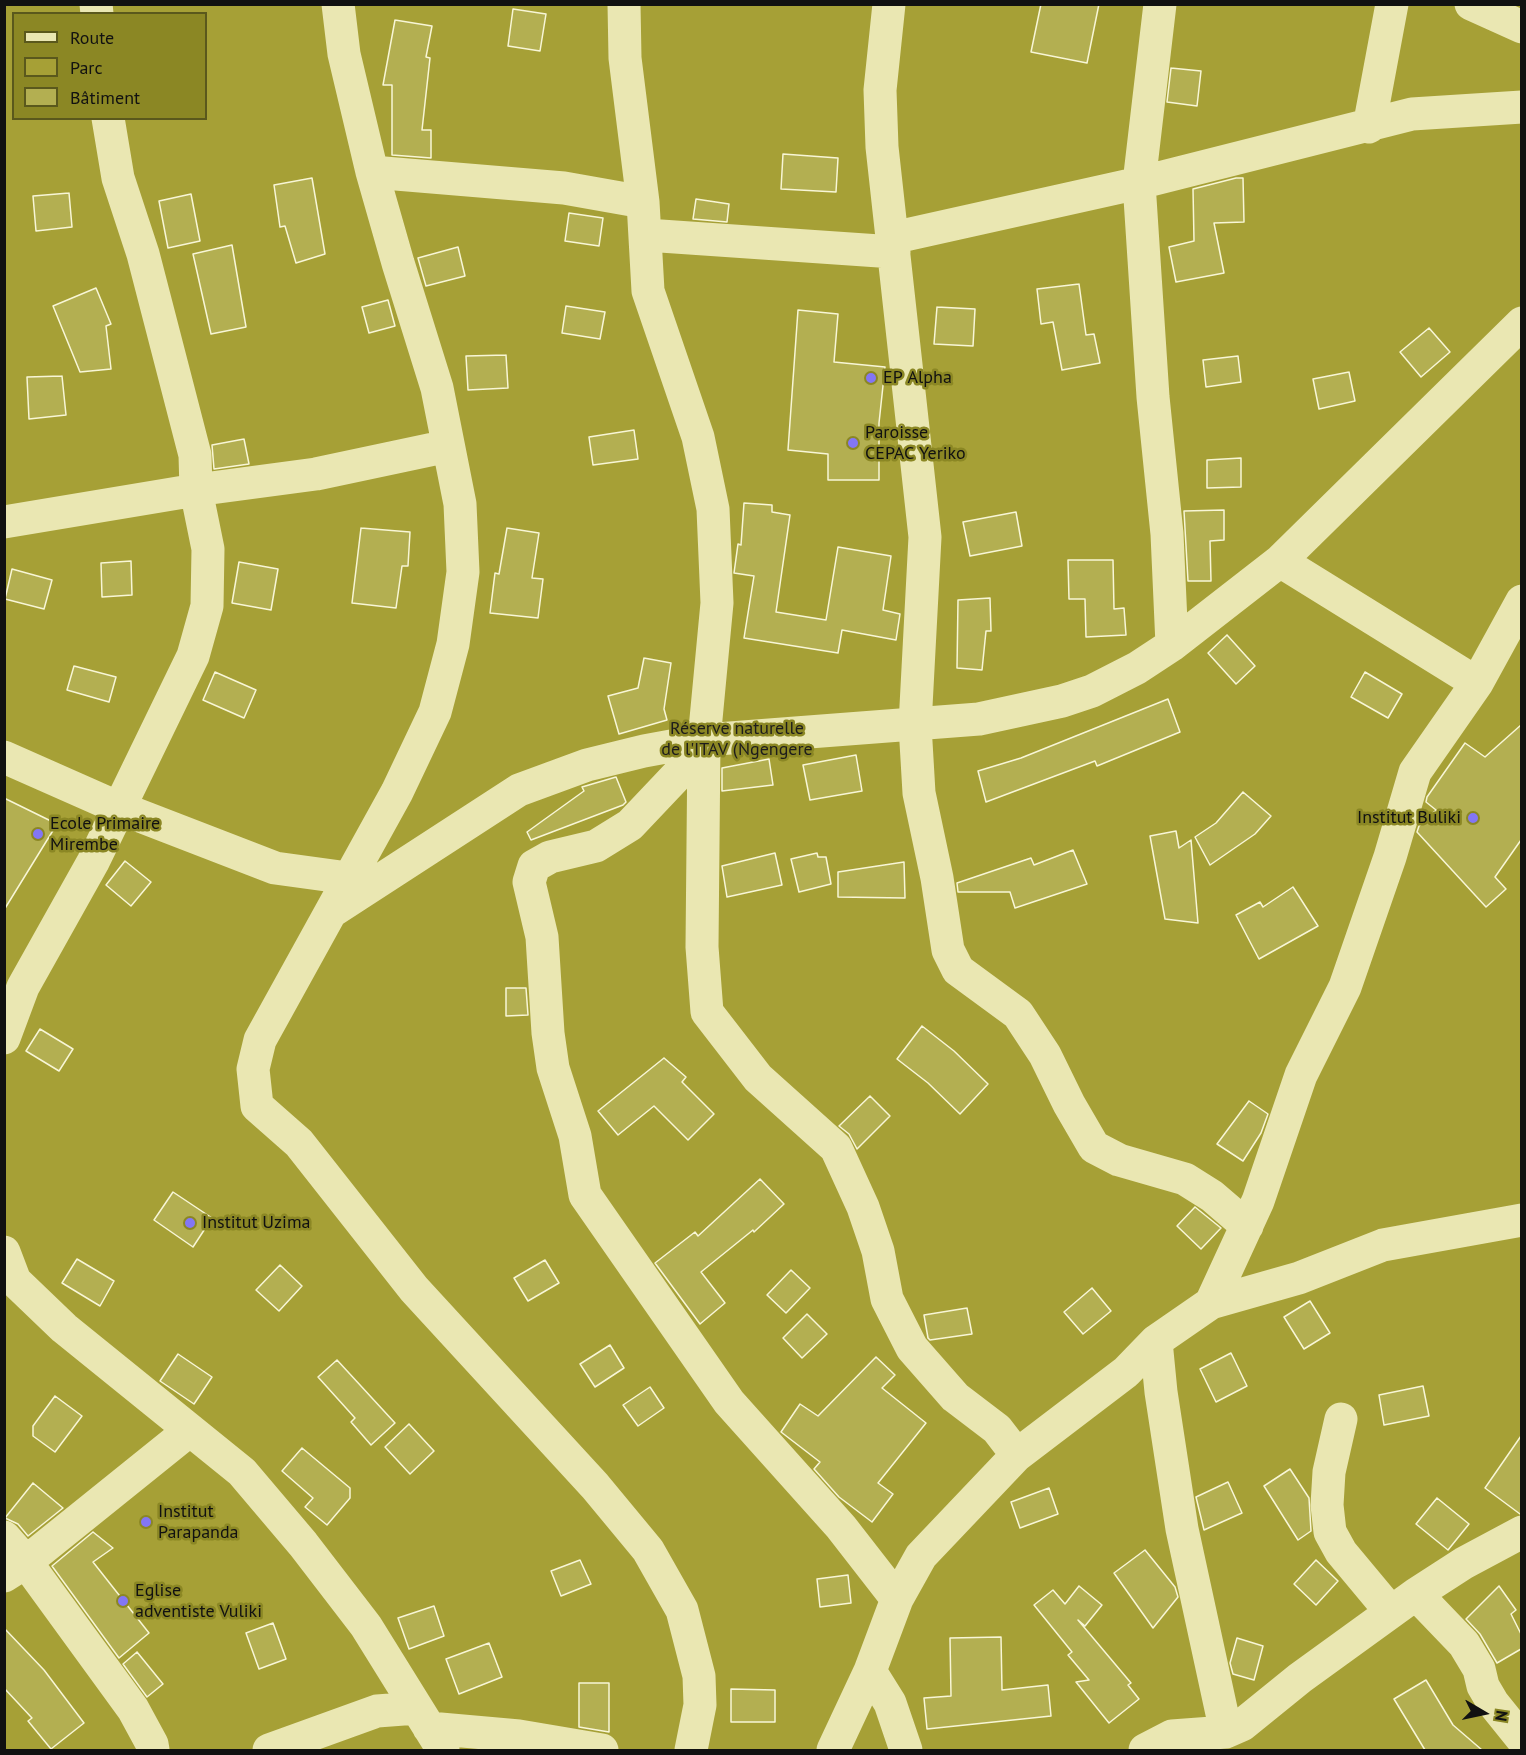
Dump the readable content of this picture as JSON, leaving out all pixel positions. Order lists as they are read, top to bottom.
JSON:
{
  "parks": ["Réserve naturelle de l'ITAV (Ngengere"],
  "places": [
    "EP Alpha",
    "Paroisse CEPAC Yeriko",
    "Institut Buliki",
    "Ecole Primaire Mirembe",
    "Institut Uzima",
    "Institut Parapanda",
    "Eglise adventiste Vuliki"
  ],
  "legend": ["Route", "Parc", "Bâtiment"],
  "north": "right"
}
